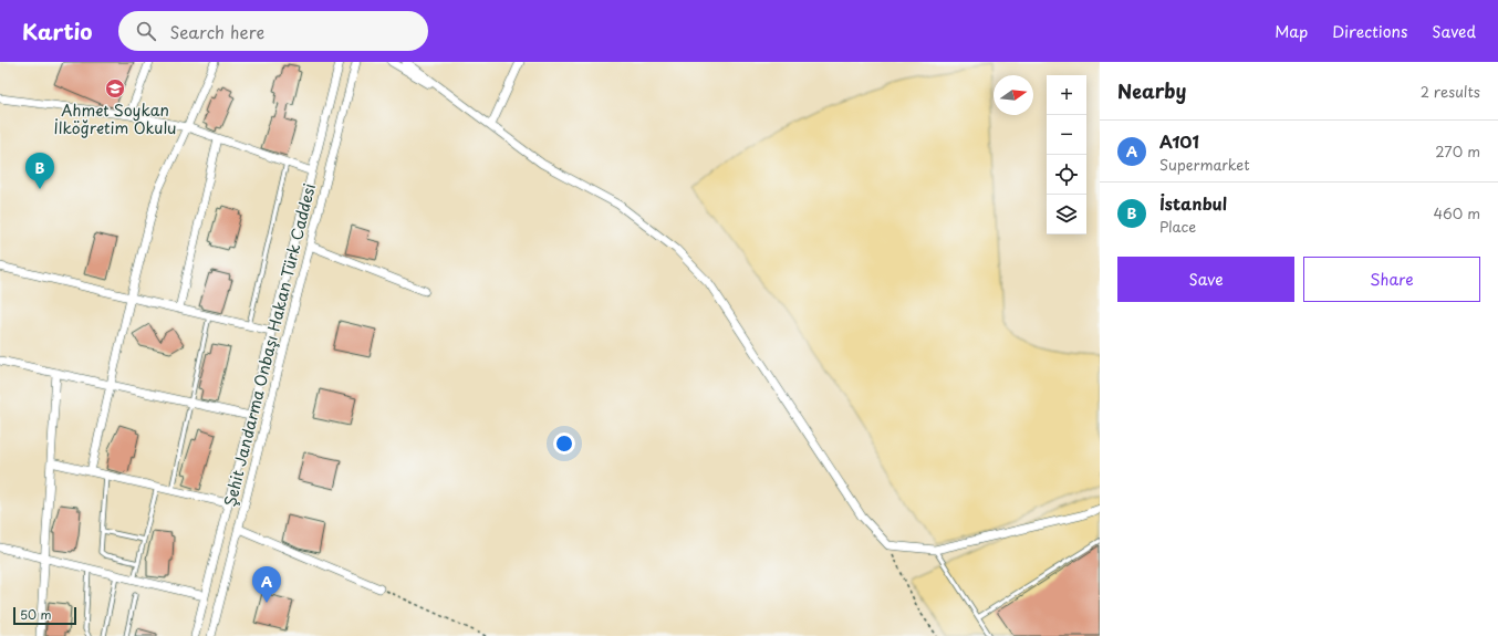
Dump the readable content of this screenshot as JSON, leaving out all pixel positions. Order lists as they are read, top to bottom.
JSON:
{
  "streets": {
    "street": ["Şehit Jandarma Onbaşı Hakan Türk Caddesi"]
  },
  "places": {
    "school or university": ["Ahmet Soykan İlköğretim Okulu"]
  },
  "scale_bar": "50 m",
  "north": "right",
  "page": {
    "header": "Kartio",
    "search": "Search here",
    "nav": ["Map", "Directions", "Saved"],
    "heading": ["Nearby", "2 results"],
    "map_buttons": ["+", "−"],
    "list": [
      {
        "mark": "A",
        "name": "A101",
        "note": "Supermarket",
        "value": "270 m"
      },
      {
        "mark": "B",
        "name": "İstanbul",
        "note": "Place",
        "value": "460 m"
      }
    ],
    "pins": ["B", "A"],
    "buttons": ["Save", "Share"],
    "scale": "50 m"
  }
}
